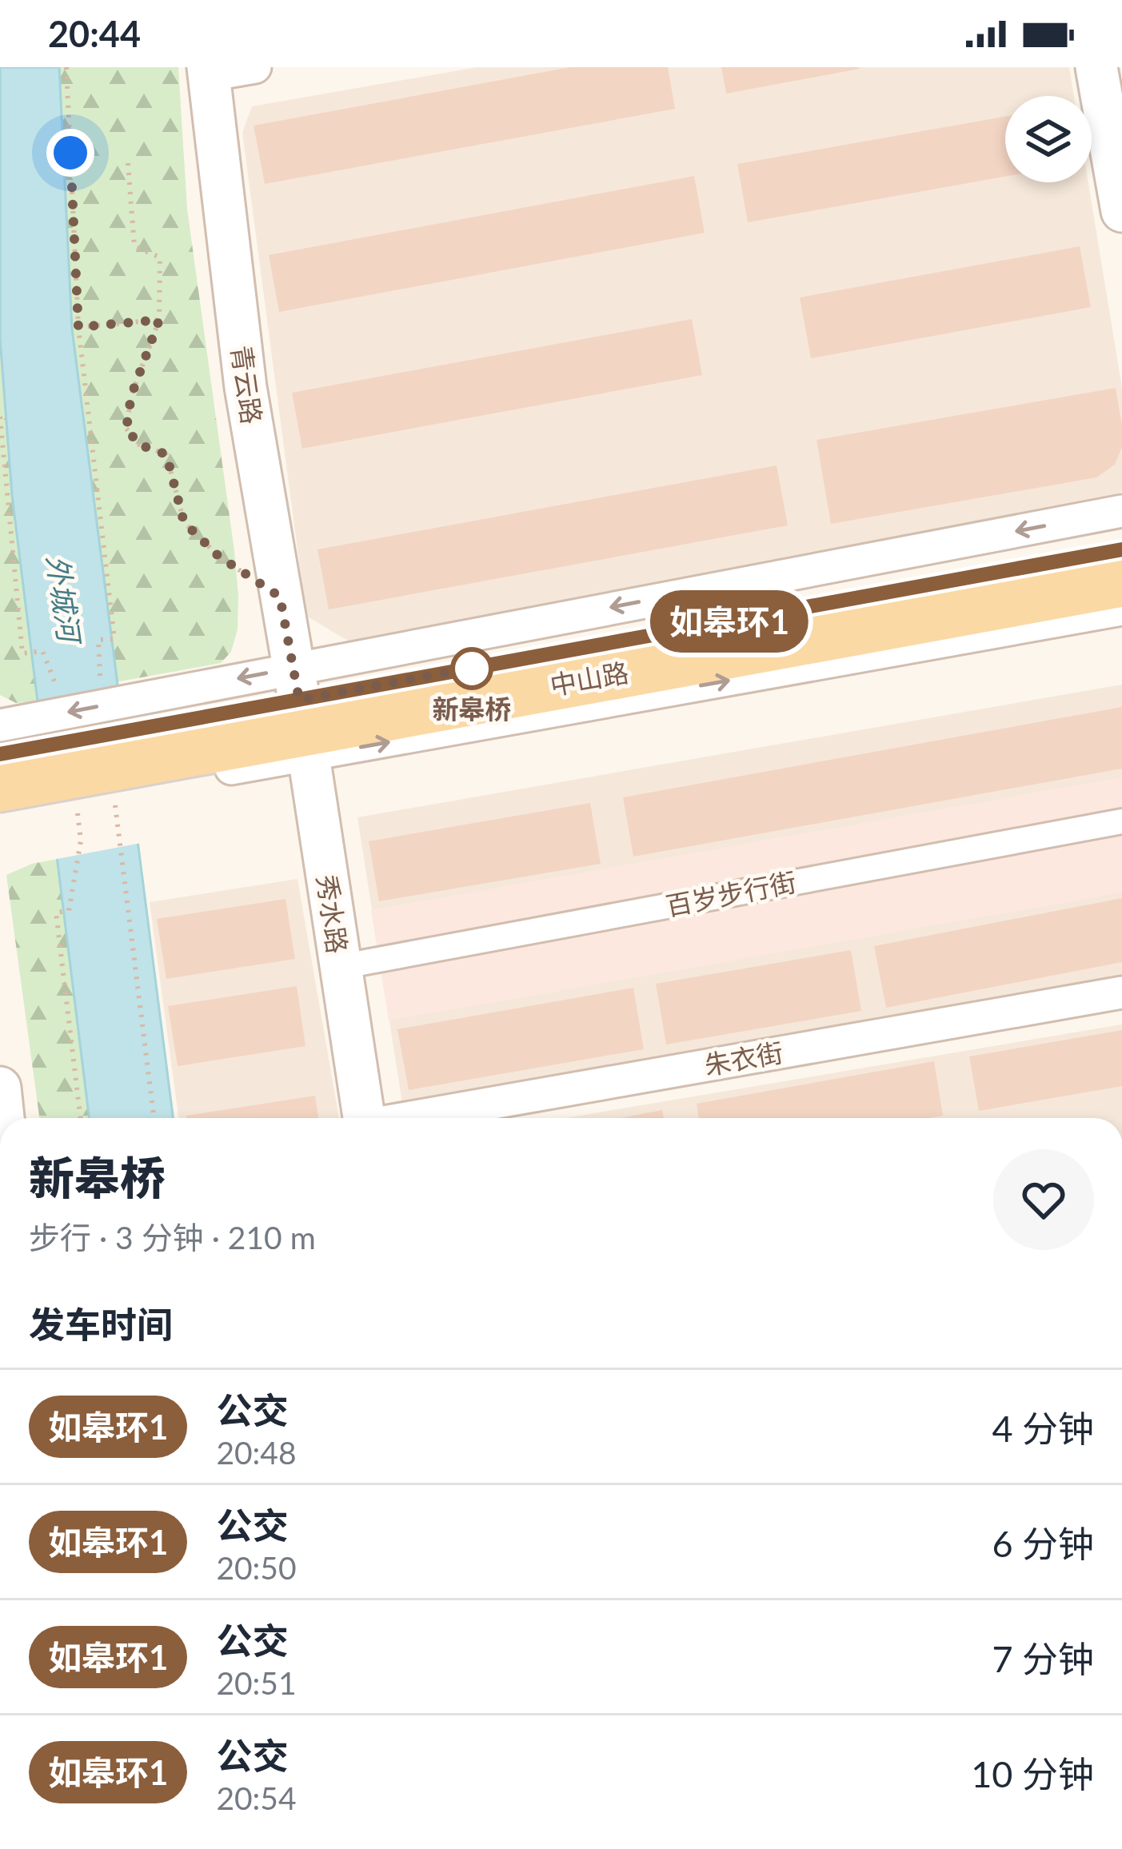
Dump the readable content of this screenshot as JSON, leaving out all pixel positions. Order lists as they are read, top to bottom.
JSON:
{
  "streets": {
    "main road": ["中山路"],
    "street": [
      "青云路",
      "百岁步行街",
      "秀水路",
      "朱衣街"
    ]
  },
  "crossings": [
    ["青云路", "中山路"],
    ["青云路", "秀水路"],
    ["中山路", "秀水路"],
    ["百岁步行街", "秀水路"]
  ],
  "water": ["外城河"],
  "places": ["新皋桥"],
  "lines": ["bus line 如皋环1"],
  "page": {
    "status": "20:44",
    "on_map": "如皋环1",
    "heading": [
      ["新皋桥", "步行 · 3 分钟 · 210 m"],
      "发车时间"
    ],
    "list": [
      {
        "mark": "如皋环1",
        "name": "公交",
        "note": "20:48",
        "value": "4 分钟"
      },
      {
        "mark": "如皋环1",
        "name": "公交",
        "note": "20:50",
        "value": "6 分钟"
      },
      {
        "mark": "如皋环1",
        "name": "公交",
        "note": "20:51",
        "value": "7 分钟"
      },
      {
        "mark": "如皋环1",
        "name": "公交",
        "note": "20:54",
        "value": "10 分钟"
      }
    ]
  }
}
